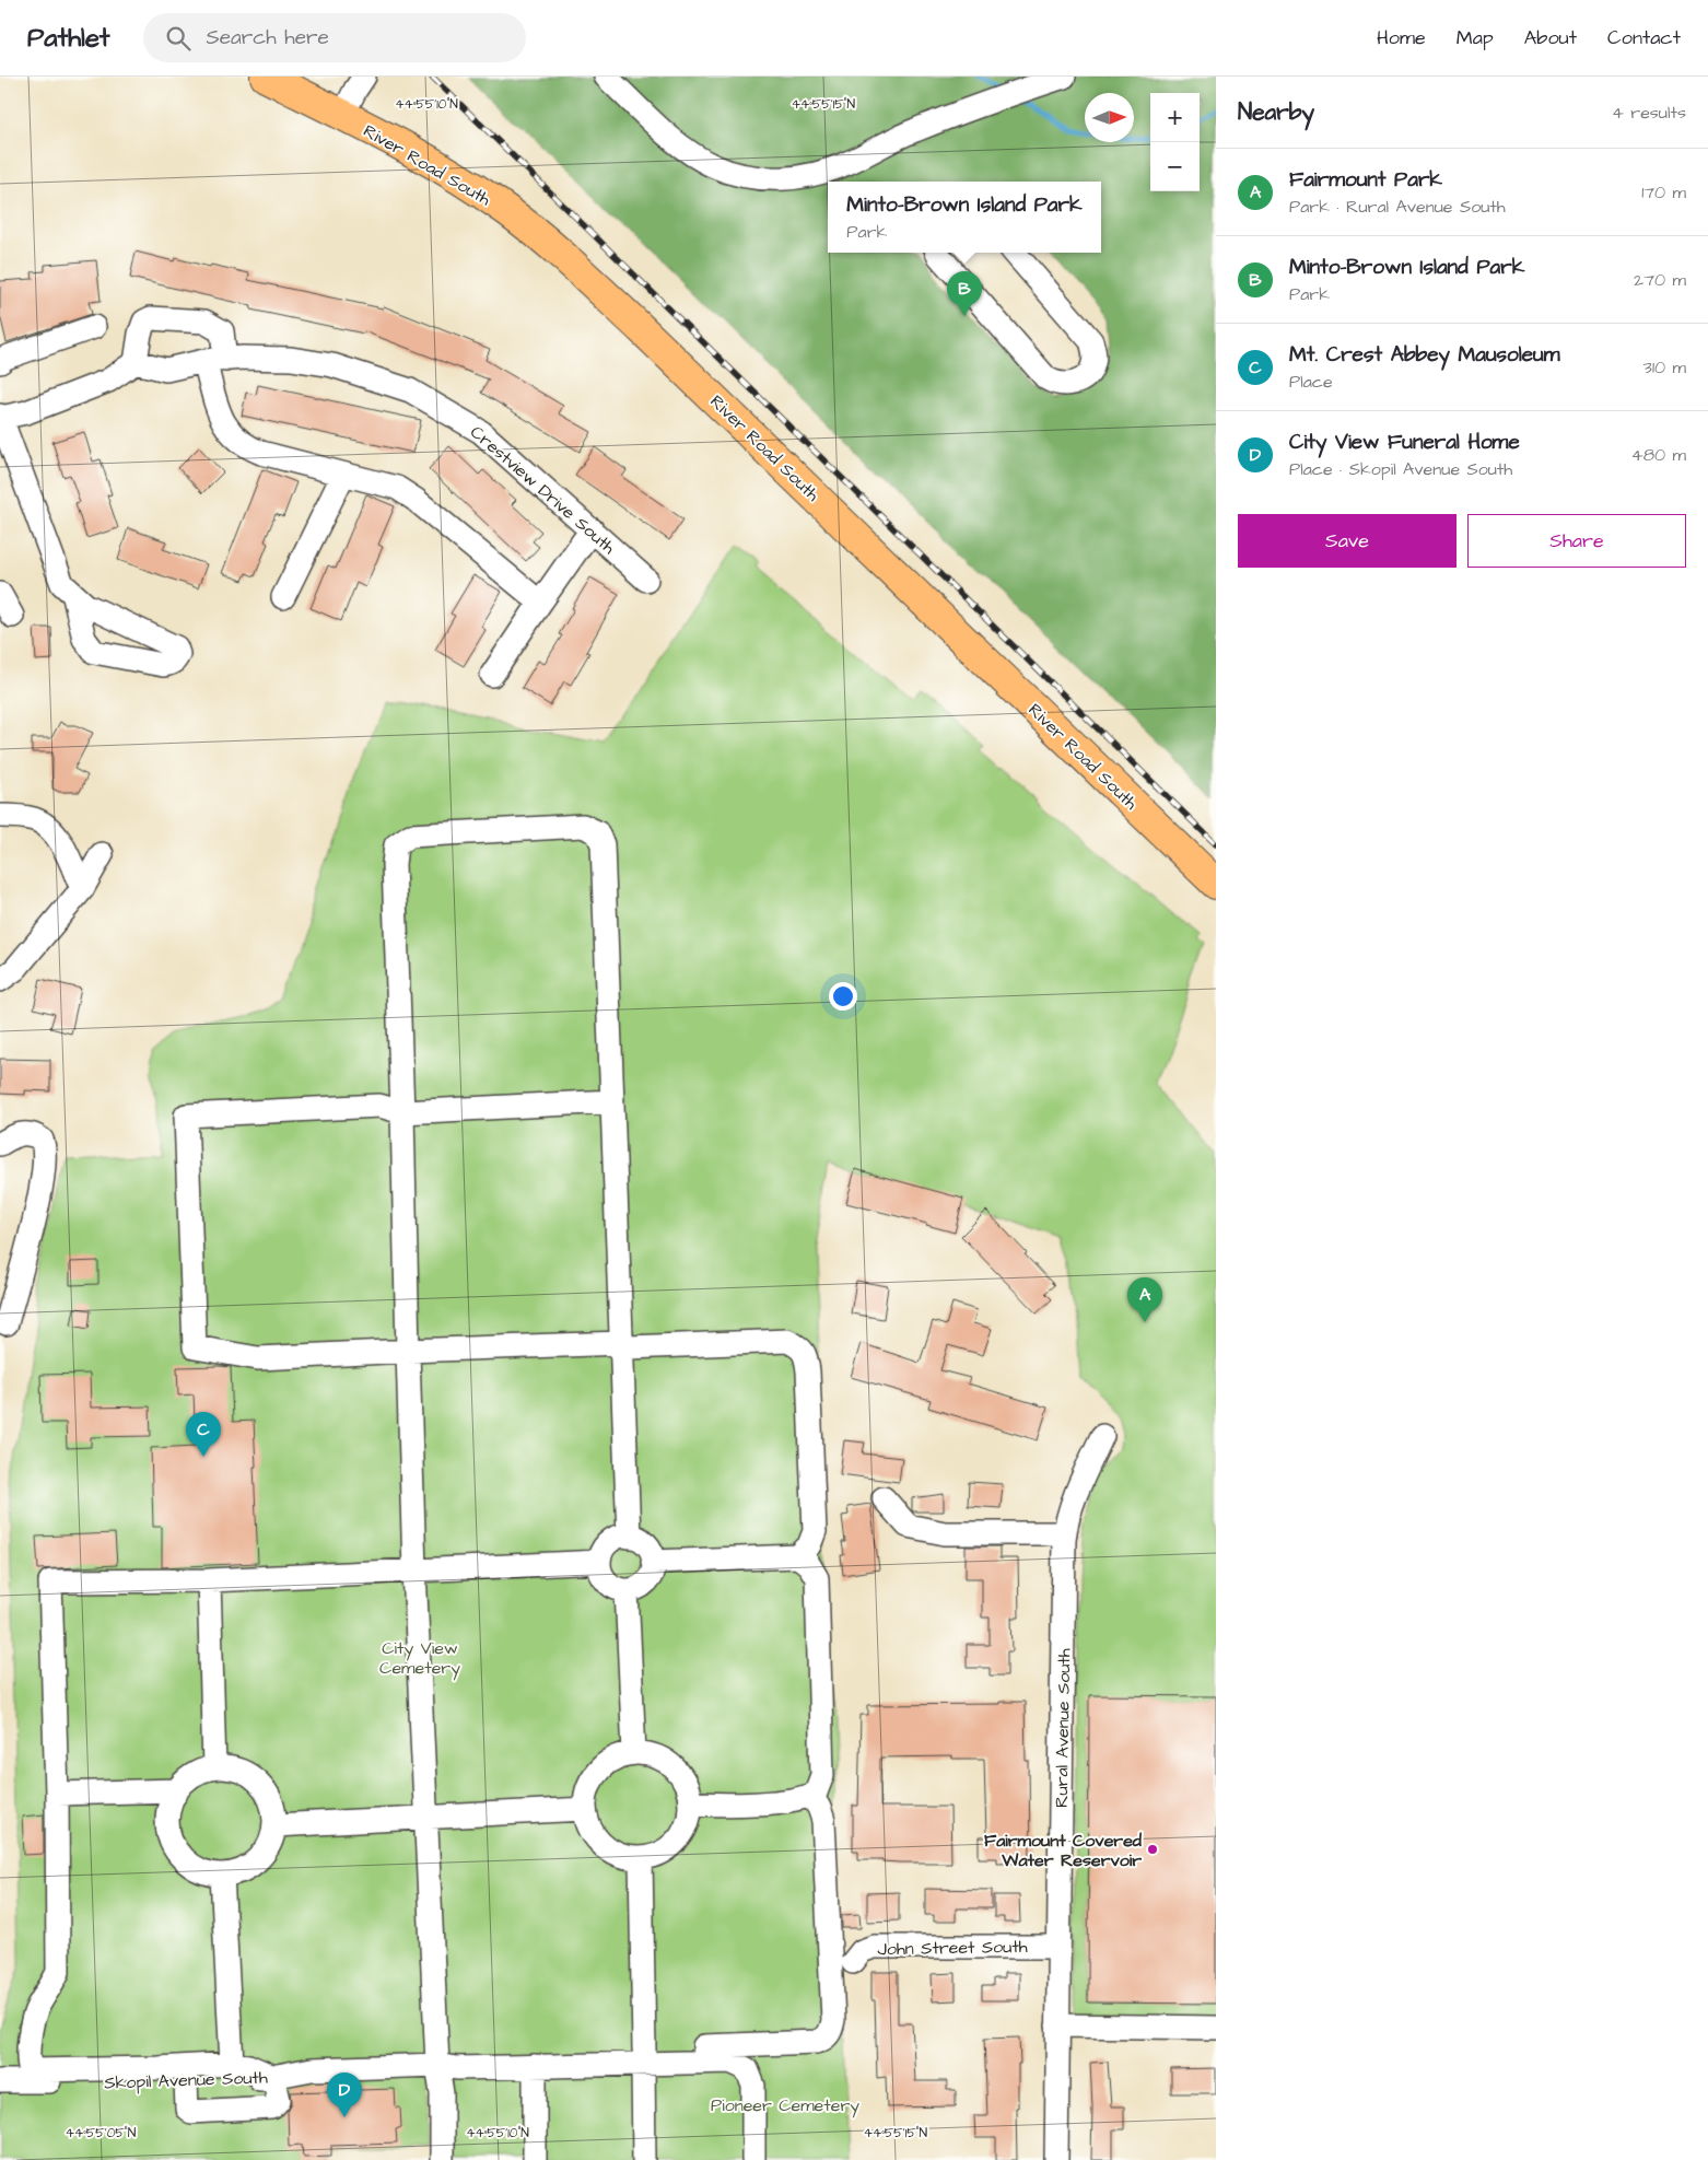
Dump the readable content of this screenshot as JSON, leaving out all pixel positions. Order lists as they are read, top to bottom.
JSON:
{
  "streets": {
    "main road": ["River Road South"],
    "street": [
      "Crestview Drive South",
      "Rural Avenue South",
      "John Street South",
      "Skopil Avenue South"
    ]
  },
  "crossings": [
    ["Rural Avenue South", "John Street South"]
  ],
  "parks": ["City View Cemetery", "Pioneer Cemetery"],
  "places": ["Fairmount Covered Water Reservoir"],
  "north": "right",
  "page": {
    "header": "Pathlet",
    "search": "Search here",
    "nav": [
      "Home",
      "Map",
      "About",
      "Contact"
    ],
    "heading": ["Nearby", "4 results"],
    "map_buttons": ["+", "−"],
    "list": [
      {
        "mark": "A",
        "name": "Fairmount Park",
        "note": "Park · Rural Avenue South",
        "value": "170 m"
      },
      {
        "mark": "B",
        "name": "Minto-Brown Island Park",
        "note": "Park",
        "value": "270 m"
      },
      {
        "mark": "C",
        "name": "Mt. Crest Abbey Mausoleum",
        "note": "Place",
        "value": "310 m"
      },
      {
        "mark": "D",
        "name": "City View Funeral Home",
        "note": "Place · Skopil Avenue South",
        "value": "480 m"
      }
    ],
    "popup": ["Minto-Brown Island Park", "Park"],
    "pins": [
      "B",
      "A",
      "C",
      "D"
    ],
    "buttons": ["Save", "Share"]
  },
  "coordinates": ["44°55'10\"N", "44°55'15\"N", "44°55'05\"N"]
}
